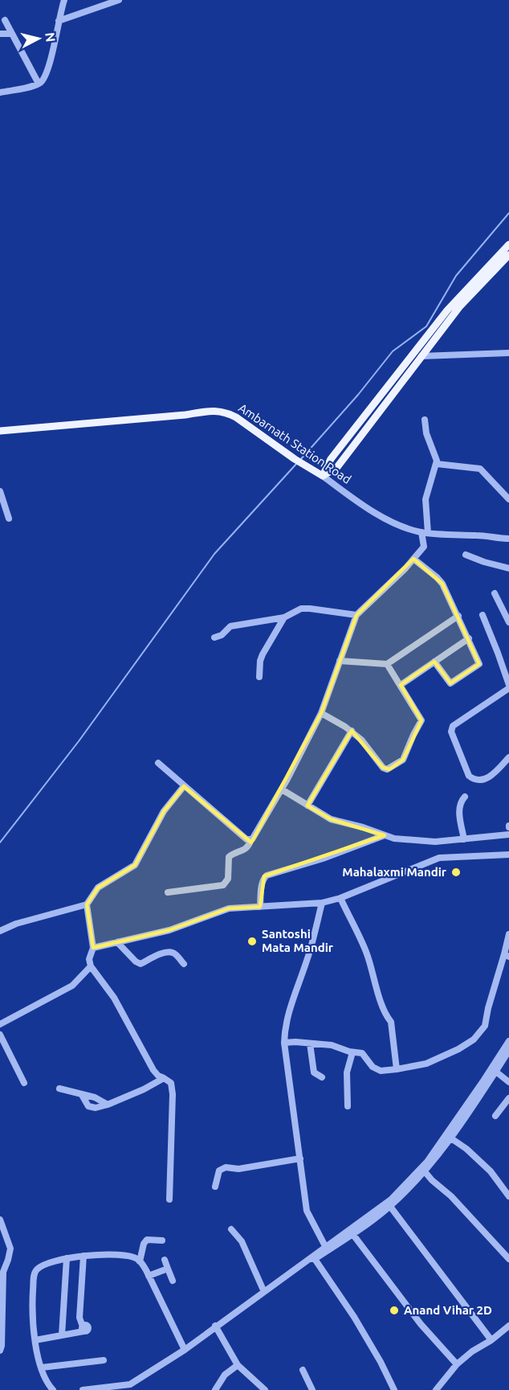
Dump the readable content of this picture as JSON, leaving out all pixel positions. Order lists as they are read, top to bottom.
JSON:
{
  "streets": {
    "main road": ["Ambarnath Station Road"]
  },
  "places": ["Mahalaxmi Mandir", "Santoshi Mata Mandir", "Anand Vihar 2D"],
  "north": "right"
}
